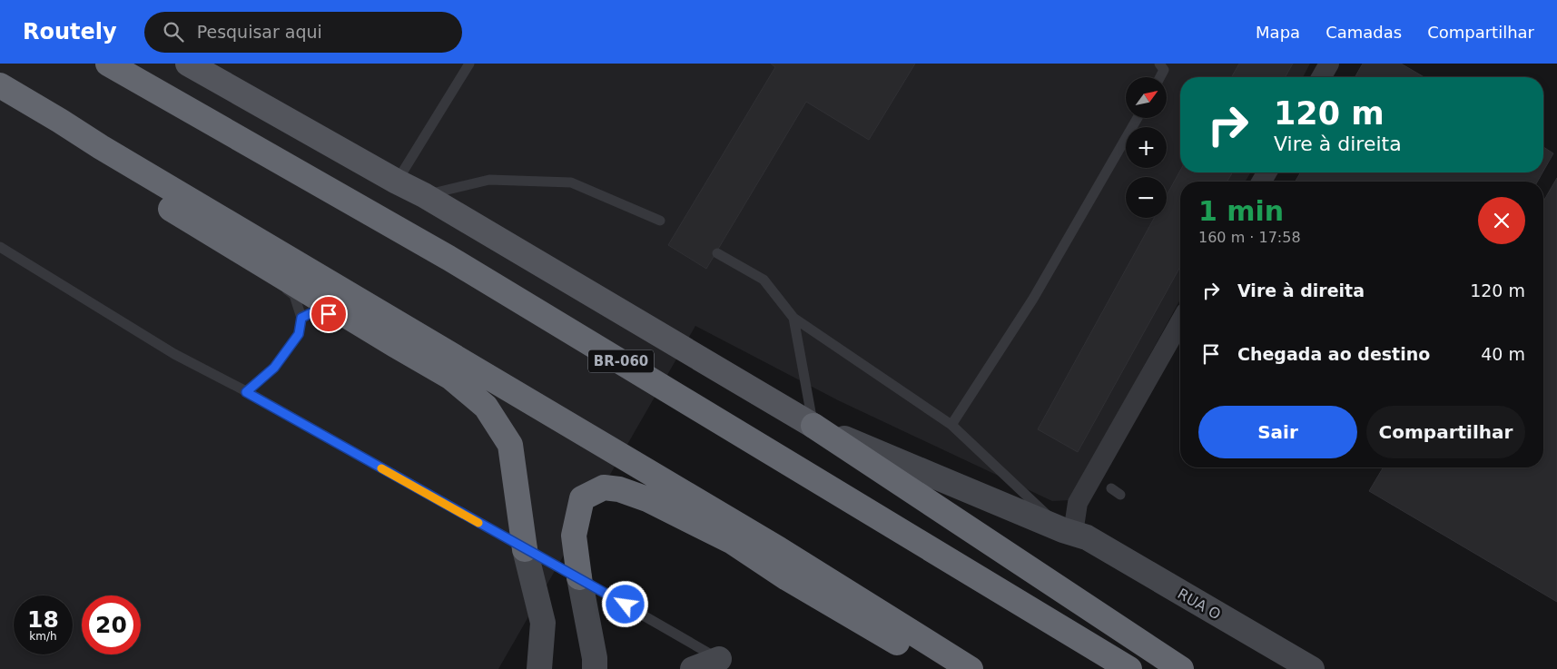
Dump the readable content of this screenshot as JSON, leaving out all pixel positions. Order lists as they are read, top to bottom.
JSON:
{
  "streets": {
    "highway": ["BR-060"],
    "street": ["RUA O"]
  },
  "north": "top right",
  "page": {
    "header": "Routely",
    "search": "Pesquisar aqui",
    "nav": ["Mapa", "Camadas", "Compartilhar"],
    "map_buttons": ["+", "−"],
    "turn": ["120 m", "Vire à direita"],
    "heading": ["1 min", "160 m · 17:58"],
    "list": [
      {
        "name": "Vire à direita",
        "value": "120 m"
      },
      {
        "name": "Chegada ao destino",
        "value": "40 m"
      }
    ],
    "buttons": ["Sair", "Compartilhar"],
    "speed": "18 km/h",
    "limit": "20"
  }
}
